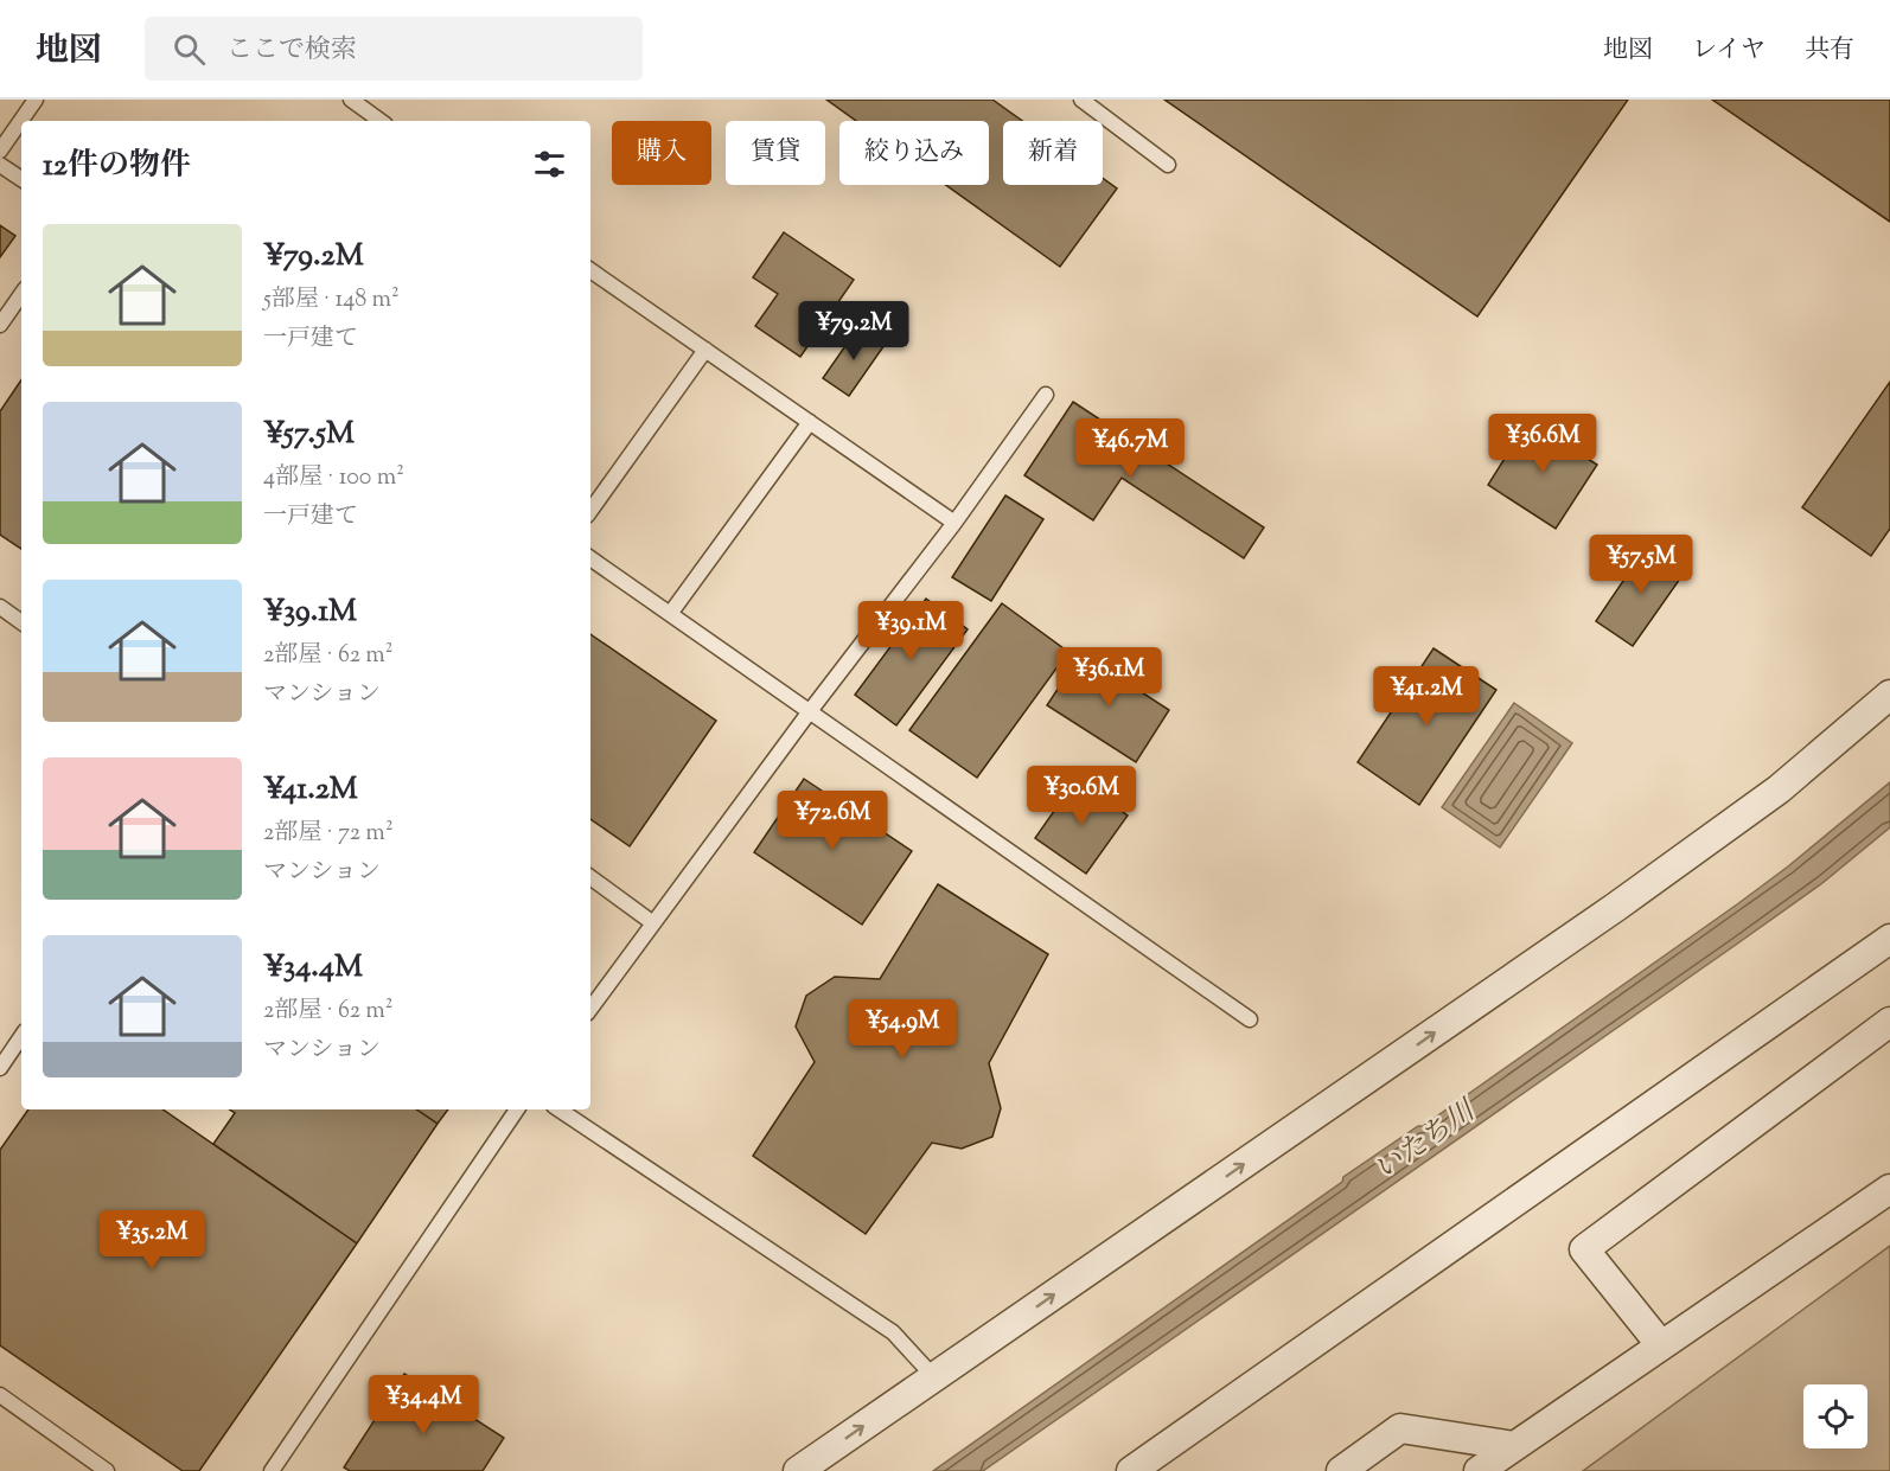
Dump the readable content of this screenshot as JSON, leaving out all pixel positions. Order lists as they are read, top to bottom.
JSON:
{
  "water": ["いたち川"],
  "page": {
    "header": "地図",
    "search": "ここで検索",
    "nav": ["地図", "レイヤ", "共有"],
    "chip": [
      "購入",
      "賃貸",
      "絞り込み",
      "新着"
    ],
    "heading": "12件の物件",
    "list": [
      {
        "name": "¥79.2M",
        "note": "5部屋 · 148 m² · 一戸建て"
      },
      {
        "name": "¥57.5M",
        "note": "4部屋 · 100 m² · 一戸建て"
      },
      {
        "name": "¥39.1M",
        "note": "2部屋 · 62 m² · マンション"
      },
      {
        "name": "¥41.2M",
        "note": "2部屋 · 72 m² · マンション"
      },
      {
        "name": "¥34.4M",
        "note": "2部屋 · 62 m² · マンション"
      }
    ],
    "price": [
      "¥79.2M",
      "¥36.6M",
      "¥46.7M",
      "¥57.5M",
      "¥39.1M",
      "¥36.1M",
      "¥41.2M",
      "¥30.6M",
      "¥72.6M",
      "¥54.9M",
      "¥35.2M",
      "¥34.4M"
    ]
  }
}
